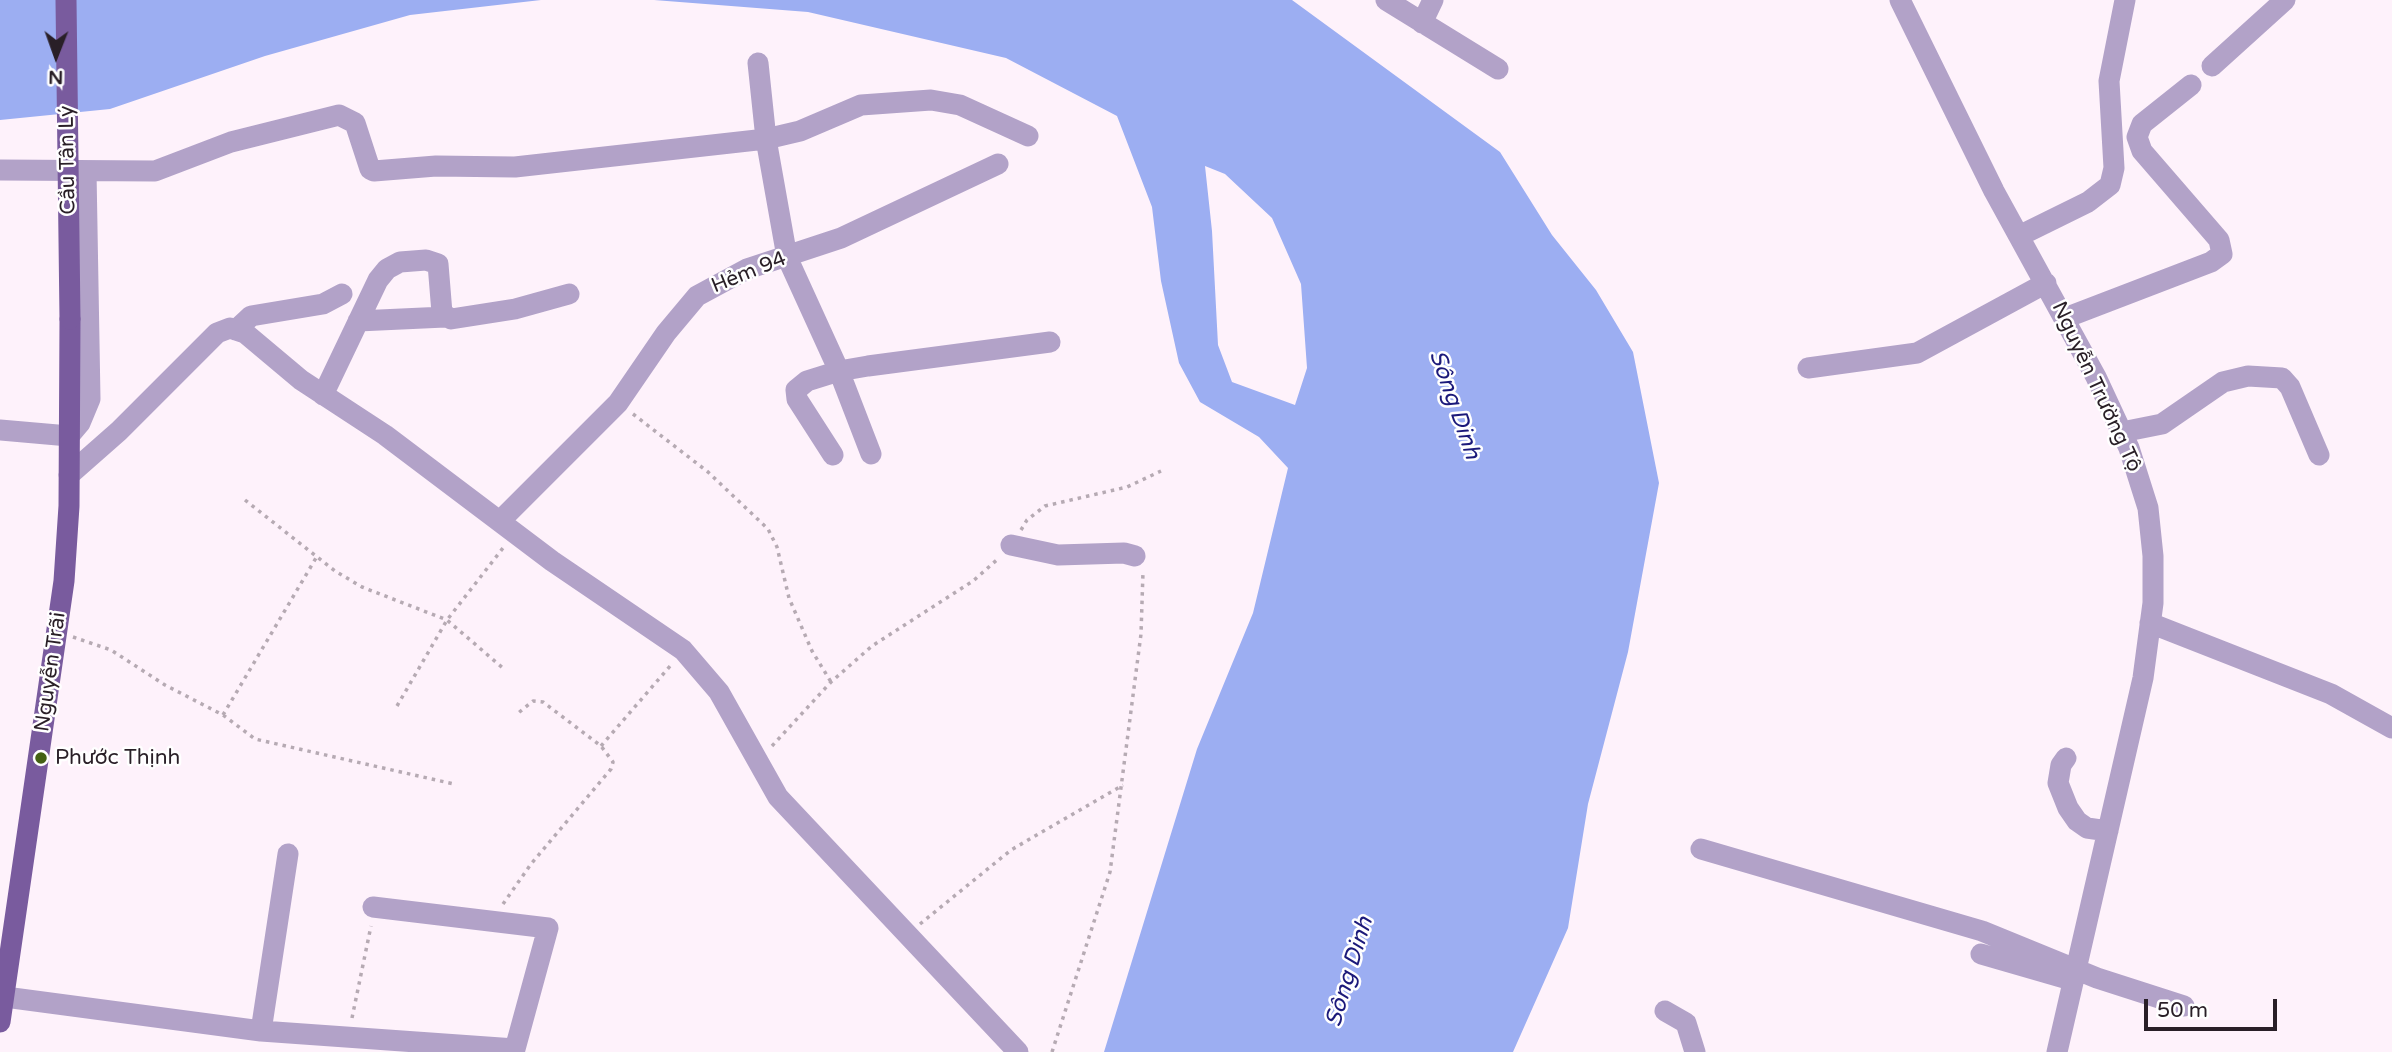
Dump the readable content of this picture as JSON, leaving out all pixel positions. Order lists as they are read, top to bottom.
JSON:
{
  "streets": {
    "main road": ["Cầu Tân Lý", "Nguyễn Trãi"],
    "street": ["Hẻm 94", "Nguyễn Trường Tộ"]
  },
  "crossings": [
    ["Cầu Tân Lý", "Nguyễn Trãi"]
  ],
  "water": ["Sông Dinh"],
  "places": ["Phước Thịnh"],
  "scale_bar": "50 m",
  "north": "bottom"
}
